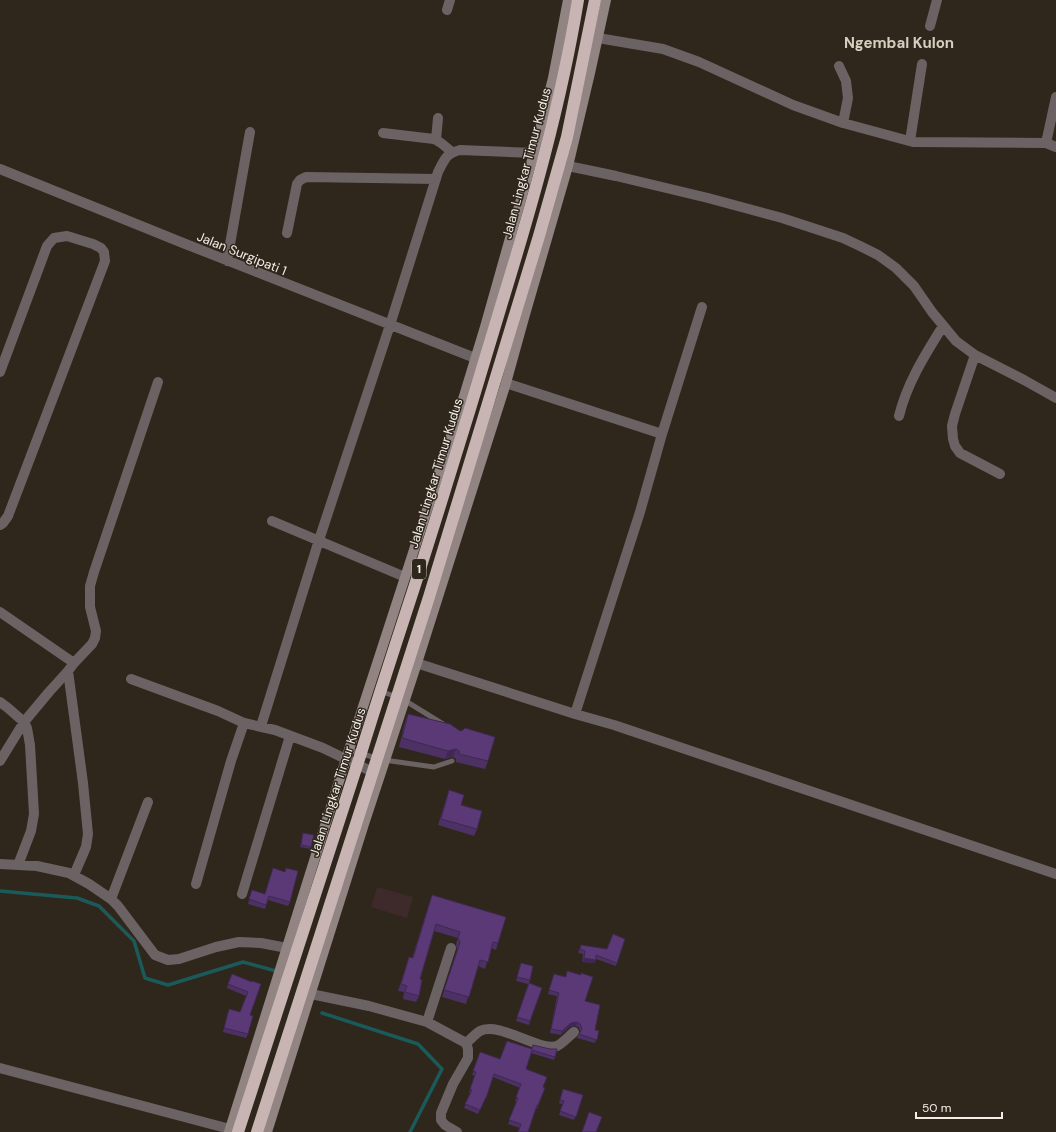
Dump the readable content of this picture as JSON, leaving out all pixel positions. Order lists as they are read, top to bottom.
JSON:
{
  "streets": {
    "highway": ["Jalan Lingkar Timur Kudus", "1"],
    "street": ["Jalan Surgipati 1"]
  },
  "districts": ["Ngembal Kulon"],
  "scale_bar": "50 m"
}
